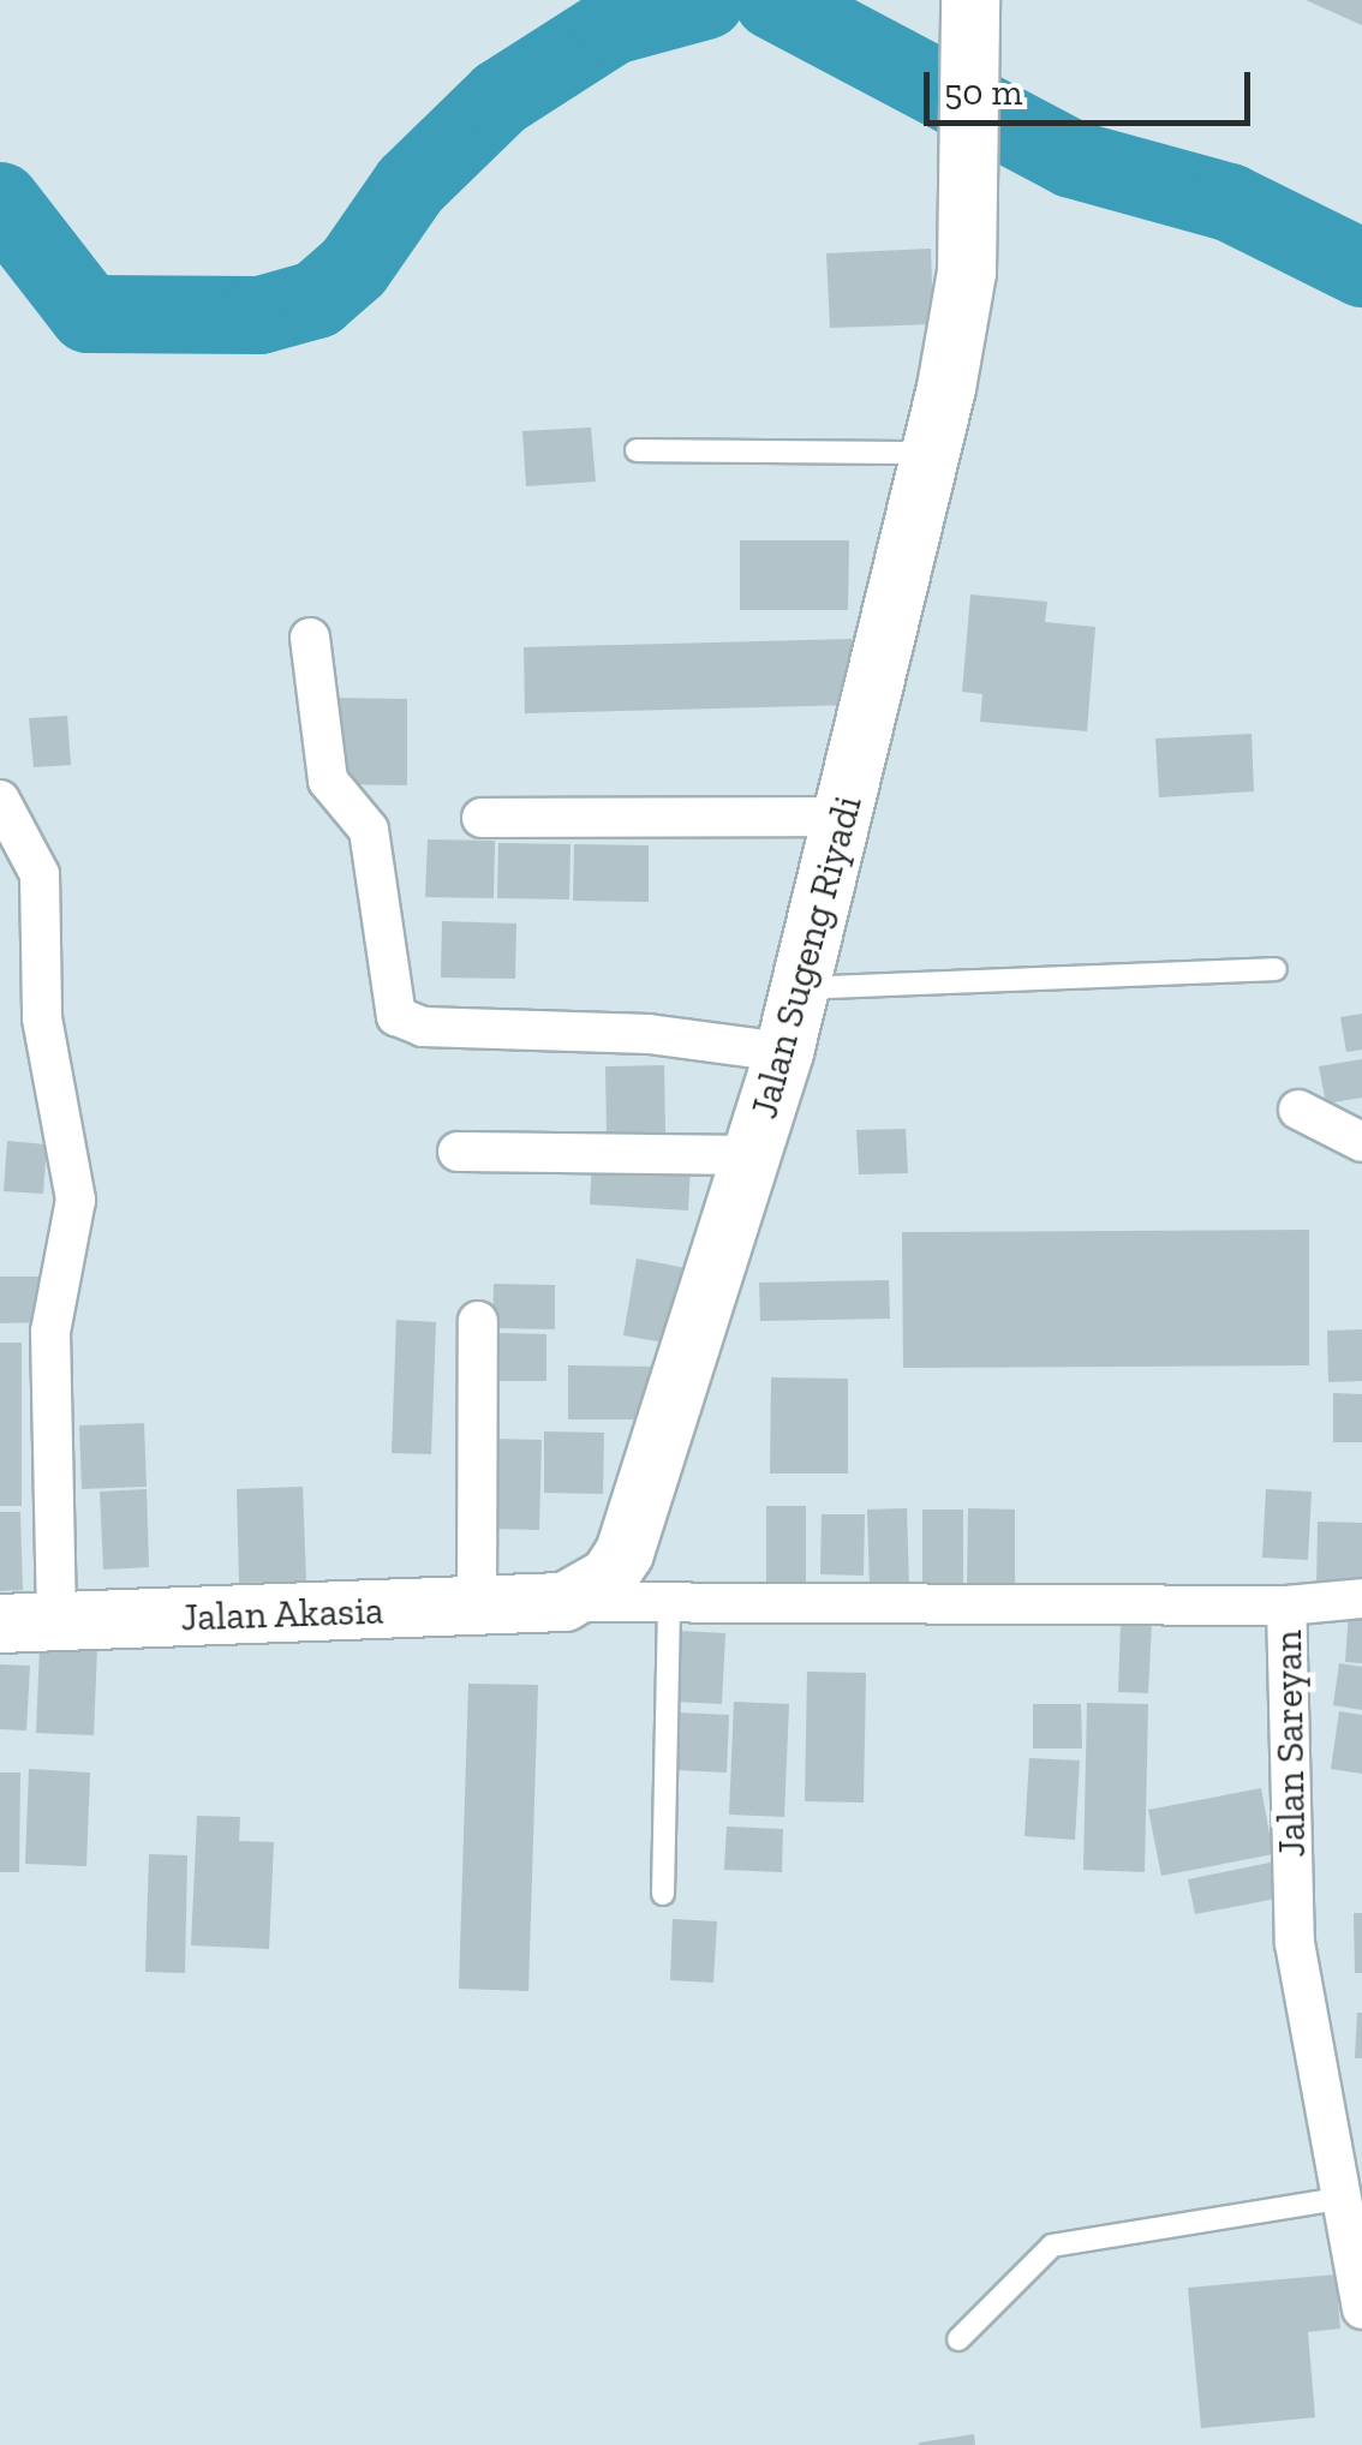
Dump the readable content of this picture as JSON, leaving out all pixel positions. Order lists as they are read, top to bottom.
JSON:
{
  "streets": {
    "street": ["Jalan Sugeng Riyadi", "Jalan Akasia", "Jalan Sareyan"]
  },
  "crossings": [
    ["Jalan Sugeng Riyadi", "Jalan Akasia"],
    ["Jalan Sugeng Riyadi", "Jalan Sareyan"],
    ["Jalan Akasia", "Jalan Sareyan"]
  ],
  "scale_bar": "50 m"
}
